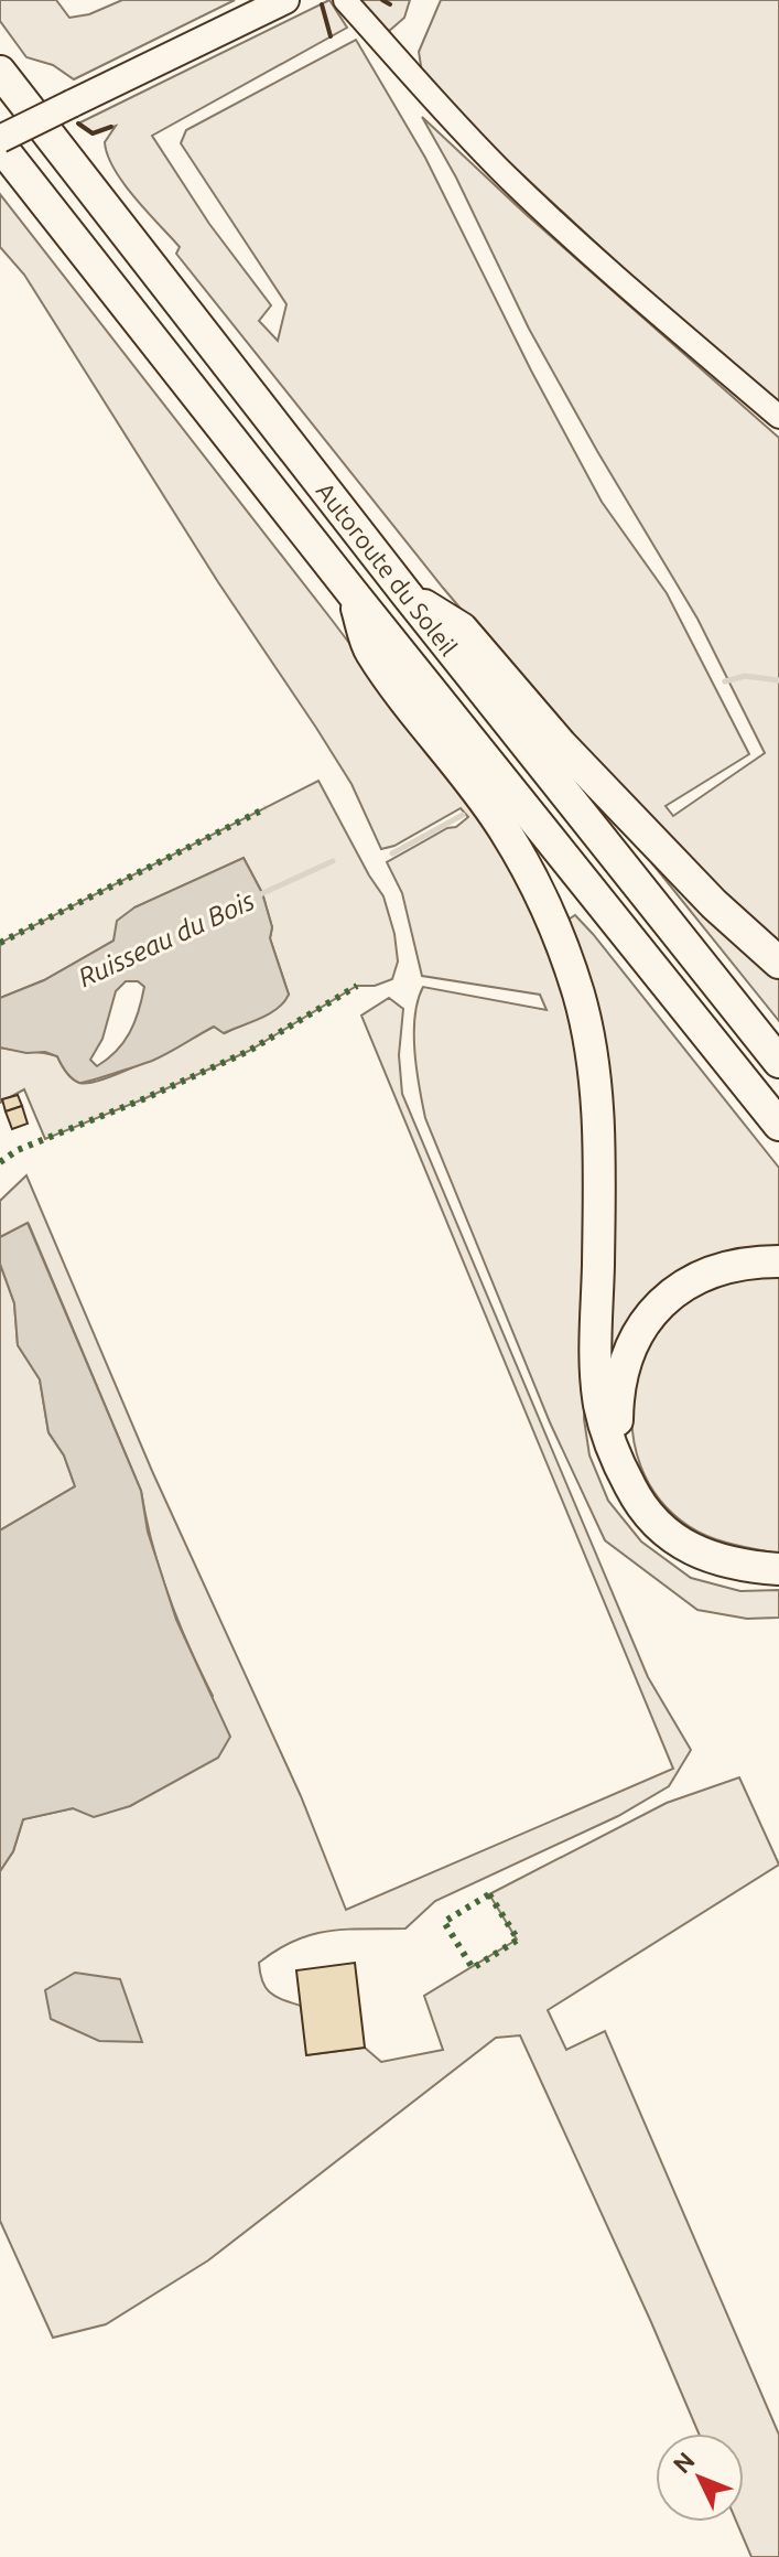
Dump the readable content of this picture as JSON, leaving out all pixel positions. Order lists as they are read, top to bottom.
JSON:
{
  "streets": {
    "highway": ["Autoroute du Soleil"]
  },
  "water": ["Ruisseau du Bois"],
  "north": "top left"
}
